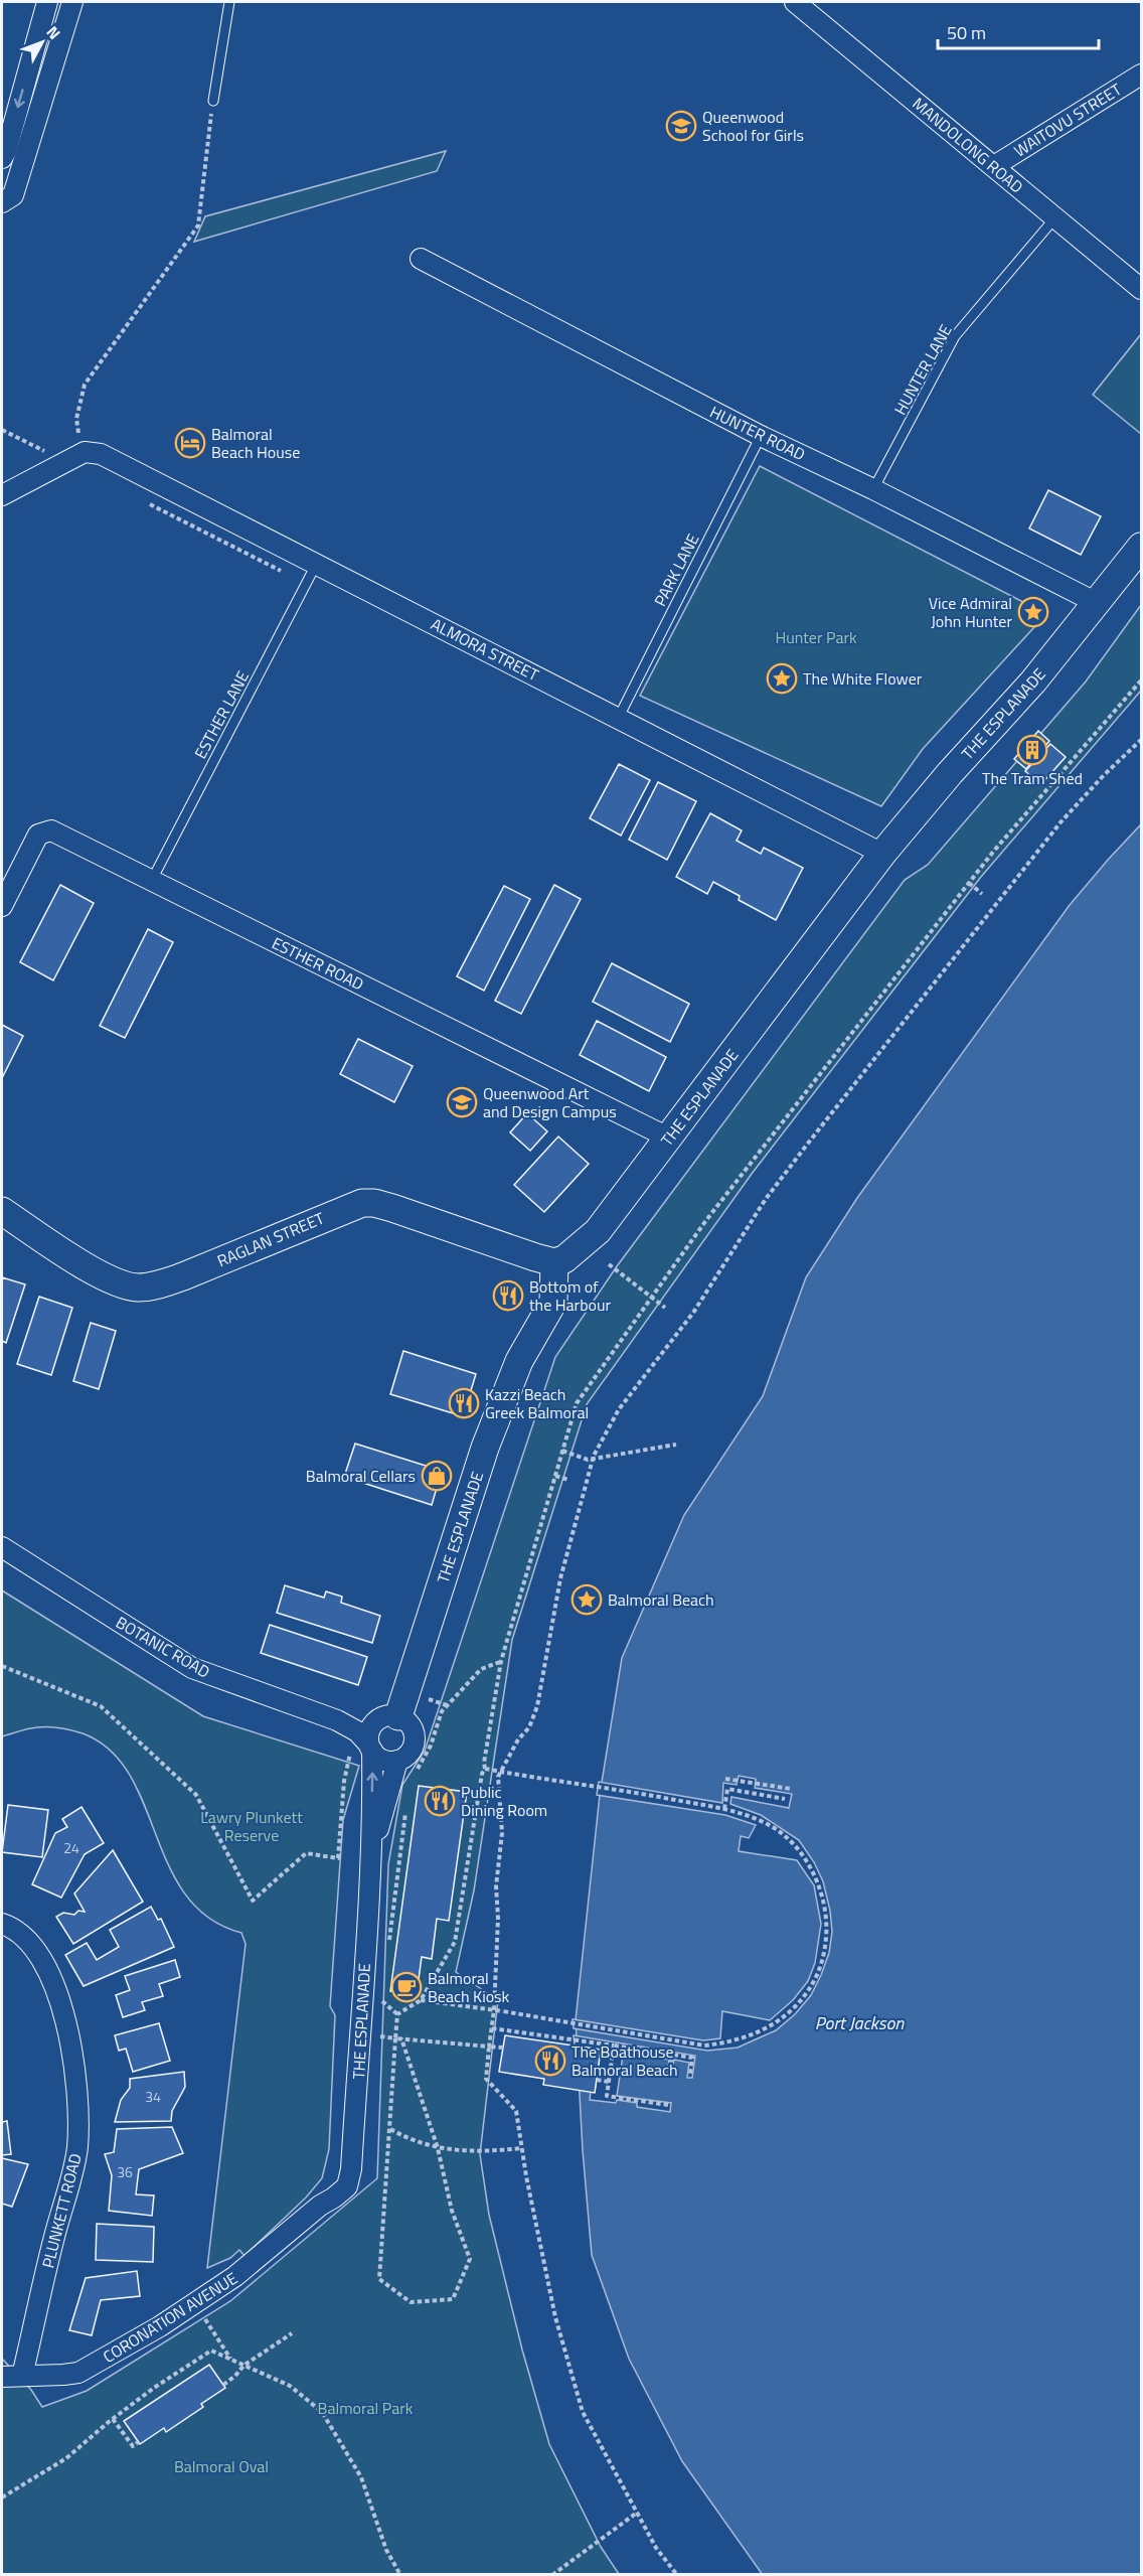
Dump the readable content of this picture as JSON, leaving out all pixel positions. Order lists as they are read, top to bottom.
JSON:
{
  "streets": {
    "street": [
      "WAITOVU STREET",
      "MANDOLONG ROAD",
      "HUNTER ROAD",
      "ALMORA STREET",
      "THE ESPLANADE",
      "ESTHER ROAD",
      "RAGLAN STREET",
      "BOTANIC ROAD",
      "PLUNKETT ROAD",
      "CORONATION AVENUE"
    ],
    "lane": ["HUNTER LANE", "PARK LANE", "ESTHER LANE"]
  },
  "crossings": [
    ["WAITOVU STREET", "MANDOLONG ROAD"],
    ["MANDOLONG ROAD", "HUNTER LANE"],
    ["HUNTER LANE", "HUNTER ROAD"],
    ["HUNTER ROAD", "PARK LANE"],
    ["HUNTER ROAD", "THE ESPLANADE"],
    ["PARK LANE", "ALMORA STREET"],
    ["ALMORA STREET", "THE ESPLANADE"],
    ["ALMORA STREET", "ESTHER LANE"],
    ["THE ESPLANADE", "ESTHER ROAD"],
    ["THE ESPLANADE", "RAGLAN STREET"],
    ["THE ESPLANADE", "BOTANIC ROAD"],
    ["THE ESPLANADE", "CORONATION AVENUE"],
    ["ESTHER LANE", "ESTHER ROAD"],
    ["PLUNKETT ROAD", "CORONATION AVENUE"]
  ],
  "water": ["Port Jackson"],
  "parks": [
    "Hunter Park",
    "Lawry Plunkett Reserve",
    "Balmoral Park",
    "Balmoral Oval"
  ],
  "places": {
    "school or university": ["Queenwood School for Girls", "Queenwood Art and Design Campus"],
    "hotel": ["Balmoral Beach House"],
    "place": ["Vice Admiral John Hunter", "The White Flower", "Balmoral Beach"],
    "building": ["The Tram Shed"],
    "restaurant": [
      "Bottom of the Harbour",
      "Kazzi Beach Greek Balmoral",
      "Public Dining Room",
      "The Boathouse Balmoral Beach"
    ],
    "shop": ["Balmoral Cellars"],
    "cafe": ["Balmoral Beach Kiosk"]
  },
  "house_numbers": ["24", "34", "36"],
  "scale_bar": "50 m",
  "north": "top right"
}
